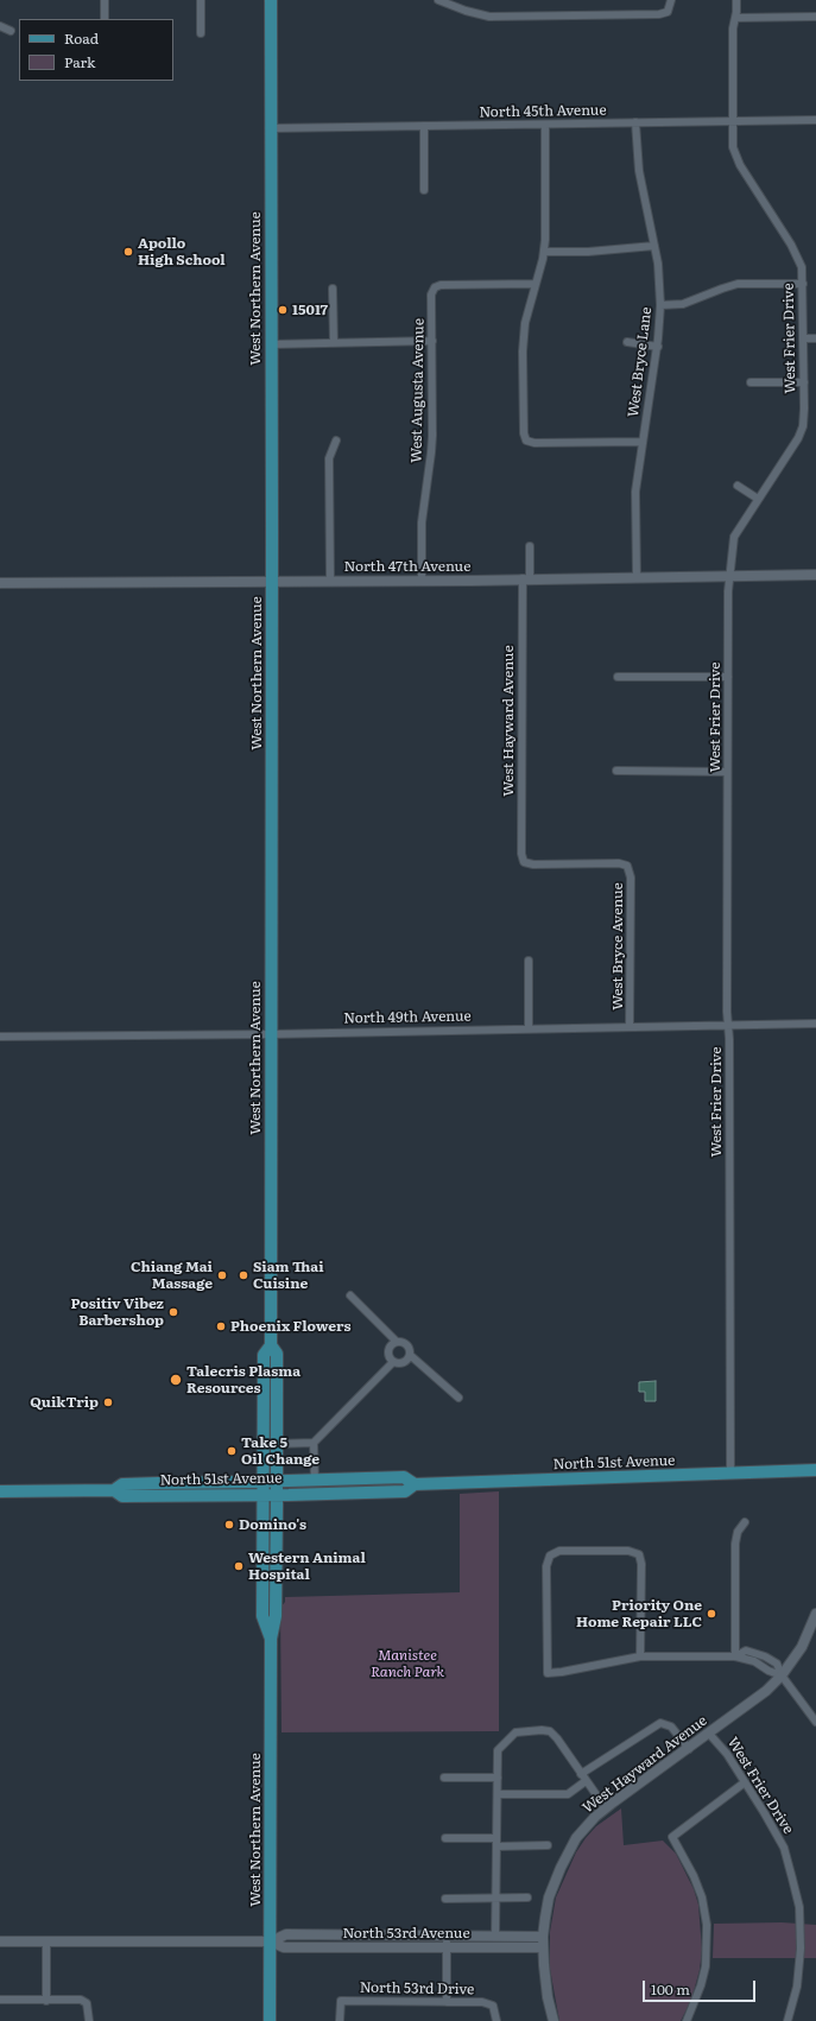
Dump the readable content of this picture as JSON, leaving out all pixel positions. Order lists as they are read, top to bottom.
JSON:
{
  "streets": {
    "main road": ["West Northern Avenue", "North 51st Avenue"],
    "street": [
      "North 45th Avenue",
      "West Frier Drive",
      "West Bryce Lane",
      "West Augusta Avenue",
      "North 47th Avenue",
      "West Hayward Avenue",
      "West Bryce Avenue",
      "North 49th Avenue",
      "North 53rd Avenue",
      "North 53rd Drive"
    ]
  },
  "crossings": [
    ["North 45th Avenue", "West Northern Avenue"],
    ["North 45th Avenue", "West Frier Drive"],
    ["North 45th Avenue", "West Bryce Lane"],
    ["West Northern Avenue", "North 47th Avenue"],
    ["West Northern Avenue", "North 49th Avenue"],
    ["West Northern Avenue", "North 51st Avenue"],
    ["West Northern Avenue", "North 53rd Avenue"],
    ["West Frier Drive", "North 47th Avenue"],
    ["West Frier Drive", "West Hayward Avenue"],
    ["West Frier Drive", "North 49th Avenue"],
    ["West Frier Drive", "North 51st Avenue"],
    ["West Bryce Lane", "North 47th Avenue"],
    ["West Augusta Avenue", "North 47th Avenue"],
    ["North 47th Avenue", "West Hayward Avenue"],
    ["West Hayward Avenue", "West Bryce Avenue"],
    ["West Hayward Avenue", "North 53rd Avenue"],
    ["West Bryce Avenue", "North 49th Avenue"]
  ],
  "parks": ["Manistee Ranch Park"],
  "places": [
    "Apollo High School",
    "15017",
    "Chiang Mai Massage",
    "Siam Thai Cuisine",
    "Positiv Vibez Barbershop",
    "Phoenix Flowers",
    "Talecris Plasma Resources",
    "QuikTrip",
    "Take 5 Oil Change",
    "Domino's",
    "Western Animal Hospital",
    "Priority One Home Repair LLC"
  ],
  "legend": ["Road", "Park"],
  "scale_bar": "100 m"
}
